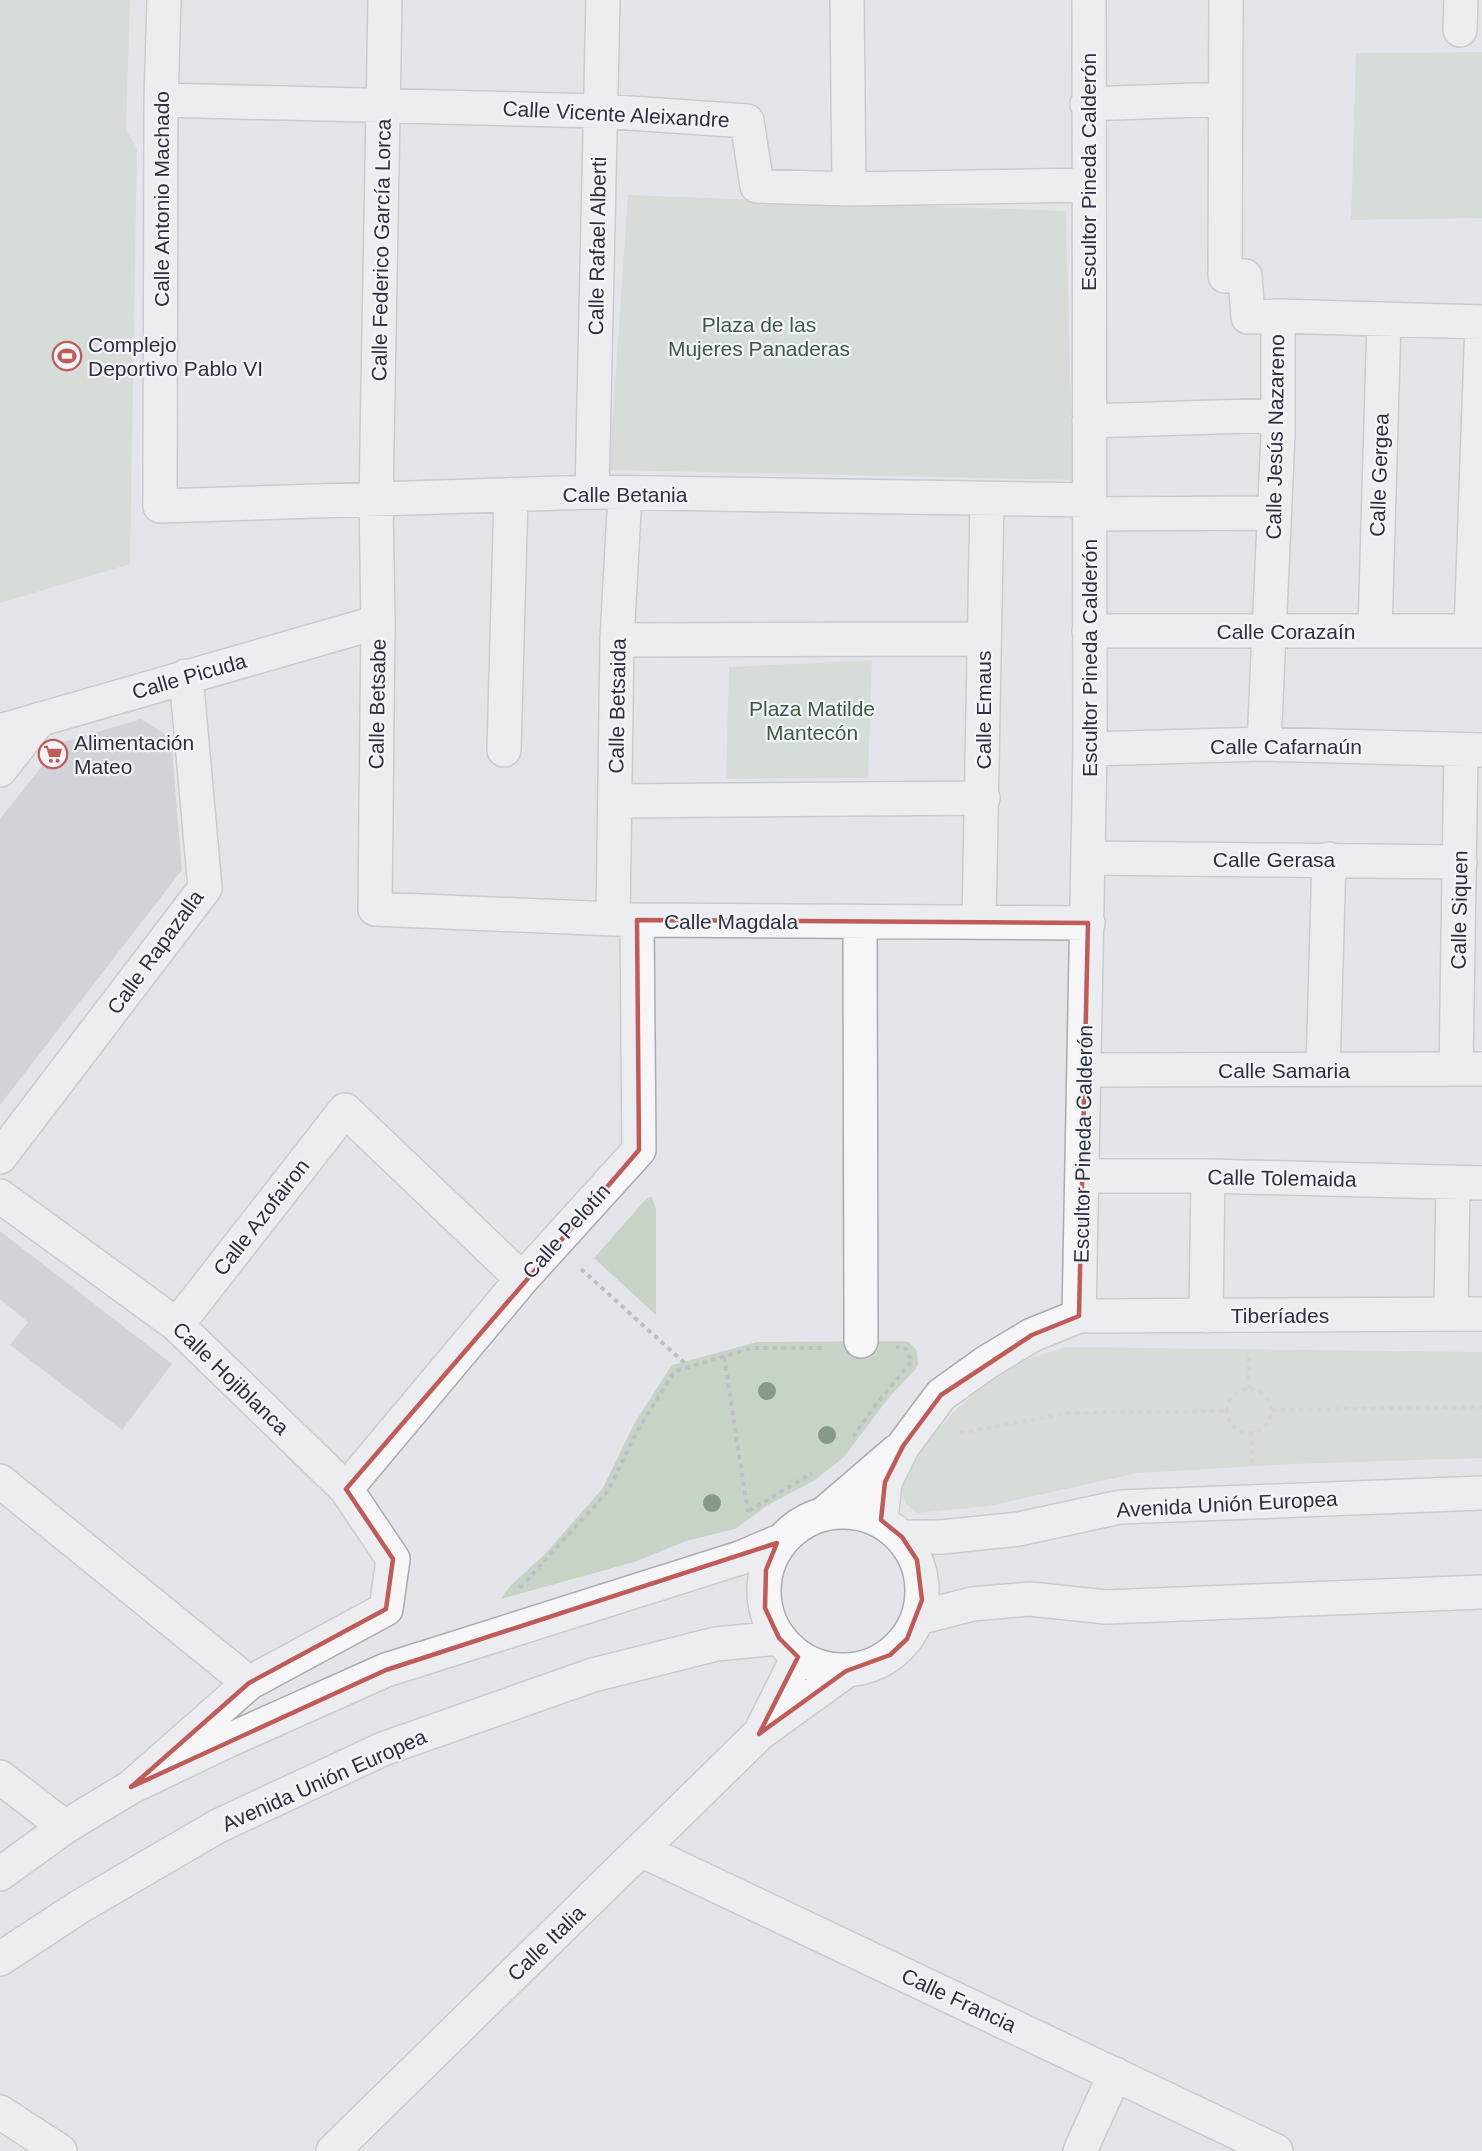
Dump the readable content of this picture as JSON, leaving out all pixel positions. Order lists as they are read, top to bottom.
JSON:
{
  "streets": {
    "street": [
      "Calle Vicente Aleixandre",
      "Escultor Pineda Calderón",
      "Calle Antonio Machado",
      "Calle Rafael Alberti",
      "Calle Federico García Lorca",
      "Calle Jesús Nazareno",
      "Calle Gergea",
      "Calle Betania",
      "Calle Corazaín",
      "Calle Picuda",
      "Calle Betsabe",
      "Calle Betsaida",
      "Calle Emaus",
      "Calle Cafarnaún",
      "Calle Gerasa",
      "Calle Siquen",
      "Calle Magdala",
      "Calle Rapazalla",
      "Calle Samaria",
      "Calle Tolemaida",
      "Calle Azofairon",
      "Calle Pelotín",
      "Tiberíades",
      "Calle Hojiblanca",
      "Avenida Unión Europea",
      "Calle Italia",
      "Calle Francia"
    ]
  },
  "crossings": [
    ["Calle Vicente Aleixandre", "Escultor Pineda Calderón"],
    ["Calle Vicente Aleixandre", "Calle Antonio Machado"],
    ["Calle Vicente Aleixandre", "Calle Rafael Alberti"],
    ["Calle Vicente Aleixandre", "Calle Federico García Lorca"],
    ["Escultor Pineda Calderón", "Calle Betania"],
    ["Escultor Pineda Calderón", "Calle Corazaín"],
    ["Escultor Pineda Calderón", "Calle Cafarnaún"],
    ["Escultor Pineda Calderón", "Calle Gerasa"],
    ["Escultor Pineda Calderón", "Calle Magdala"],
    ["Escultor Pineda Calderón", "Calle Samaria"],
    ["Escultor Pineda Calderón", "Calle Tolemaida"],
    ["Escultor Pineda Calderón", "Tiberíades"],
    ["Calle Antonio Machado", "Calle Betania"],
    ["Calle Rafael Alberti", "Calle Betania"],
    ["Calle Federico García Lorca", "Calle Betania"],
    ["Calle Federico García Lorca", "Calle Betsabe"],
    ["Calle Jesús Nazareno", "Calle Betania"],
    ["Calle Jesús Nazareno", "Calle Corazaín"],
    ["Calle Jesús Nazareno", "Calle Cafarnaún"],
    ["Calle Gergea", "Calle Corazaín"],
    ["Calle Betania", "Calle Betsabe"],
    ["Calle Betania", "Calle Betsaida"],
    ["Calle Betania", "Calle Emaus"],
    ["Calle Picuda", "Calle Betsabe"],
    ["Calle Picuda", "Calle Rapazalla"],
    ["Calle Betsabe", "Calle Magdala"],
    ["Calle Betsaida", "Calle Magdala"],
    ["Calle Betsaida", "Calle Pelotín"],
    ["Calle Emaus", "Calle Magdala"],
    ["Calle Cafarnaún", "Calle Siquen"],
    ["Calle Gerasa", "Calle Siquen"],
    ["Calle Siquen", "Calle Samaria"],
    ["Calle Magdala", "Calle Pelotín"],
    ["Calle Azofairon", "Calle Pelotín"],
    ["Calle Azofairon", "Calle Hojiblanca"],
    ["Calle Pelotín", "Calle Hojiblanca"],
    ["Avenida Unión Europea", "Calle Italia"],
    ["Calle Italia", "Calle Francia"]
  ],
  "parks": ["Plaza de las Mujeres Panaderas", "Plaza Matilde Mantecón"],
  "places": {
    "sports": ["Complejo Deportivo Pablo VI"],
    "supermarket": ["Alimentación Mateo"]
  }
}
